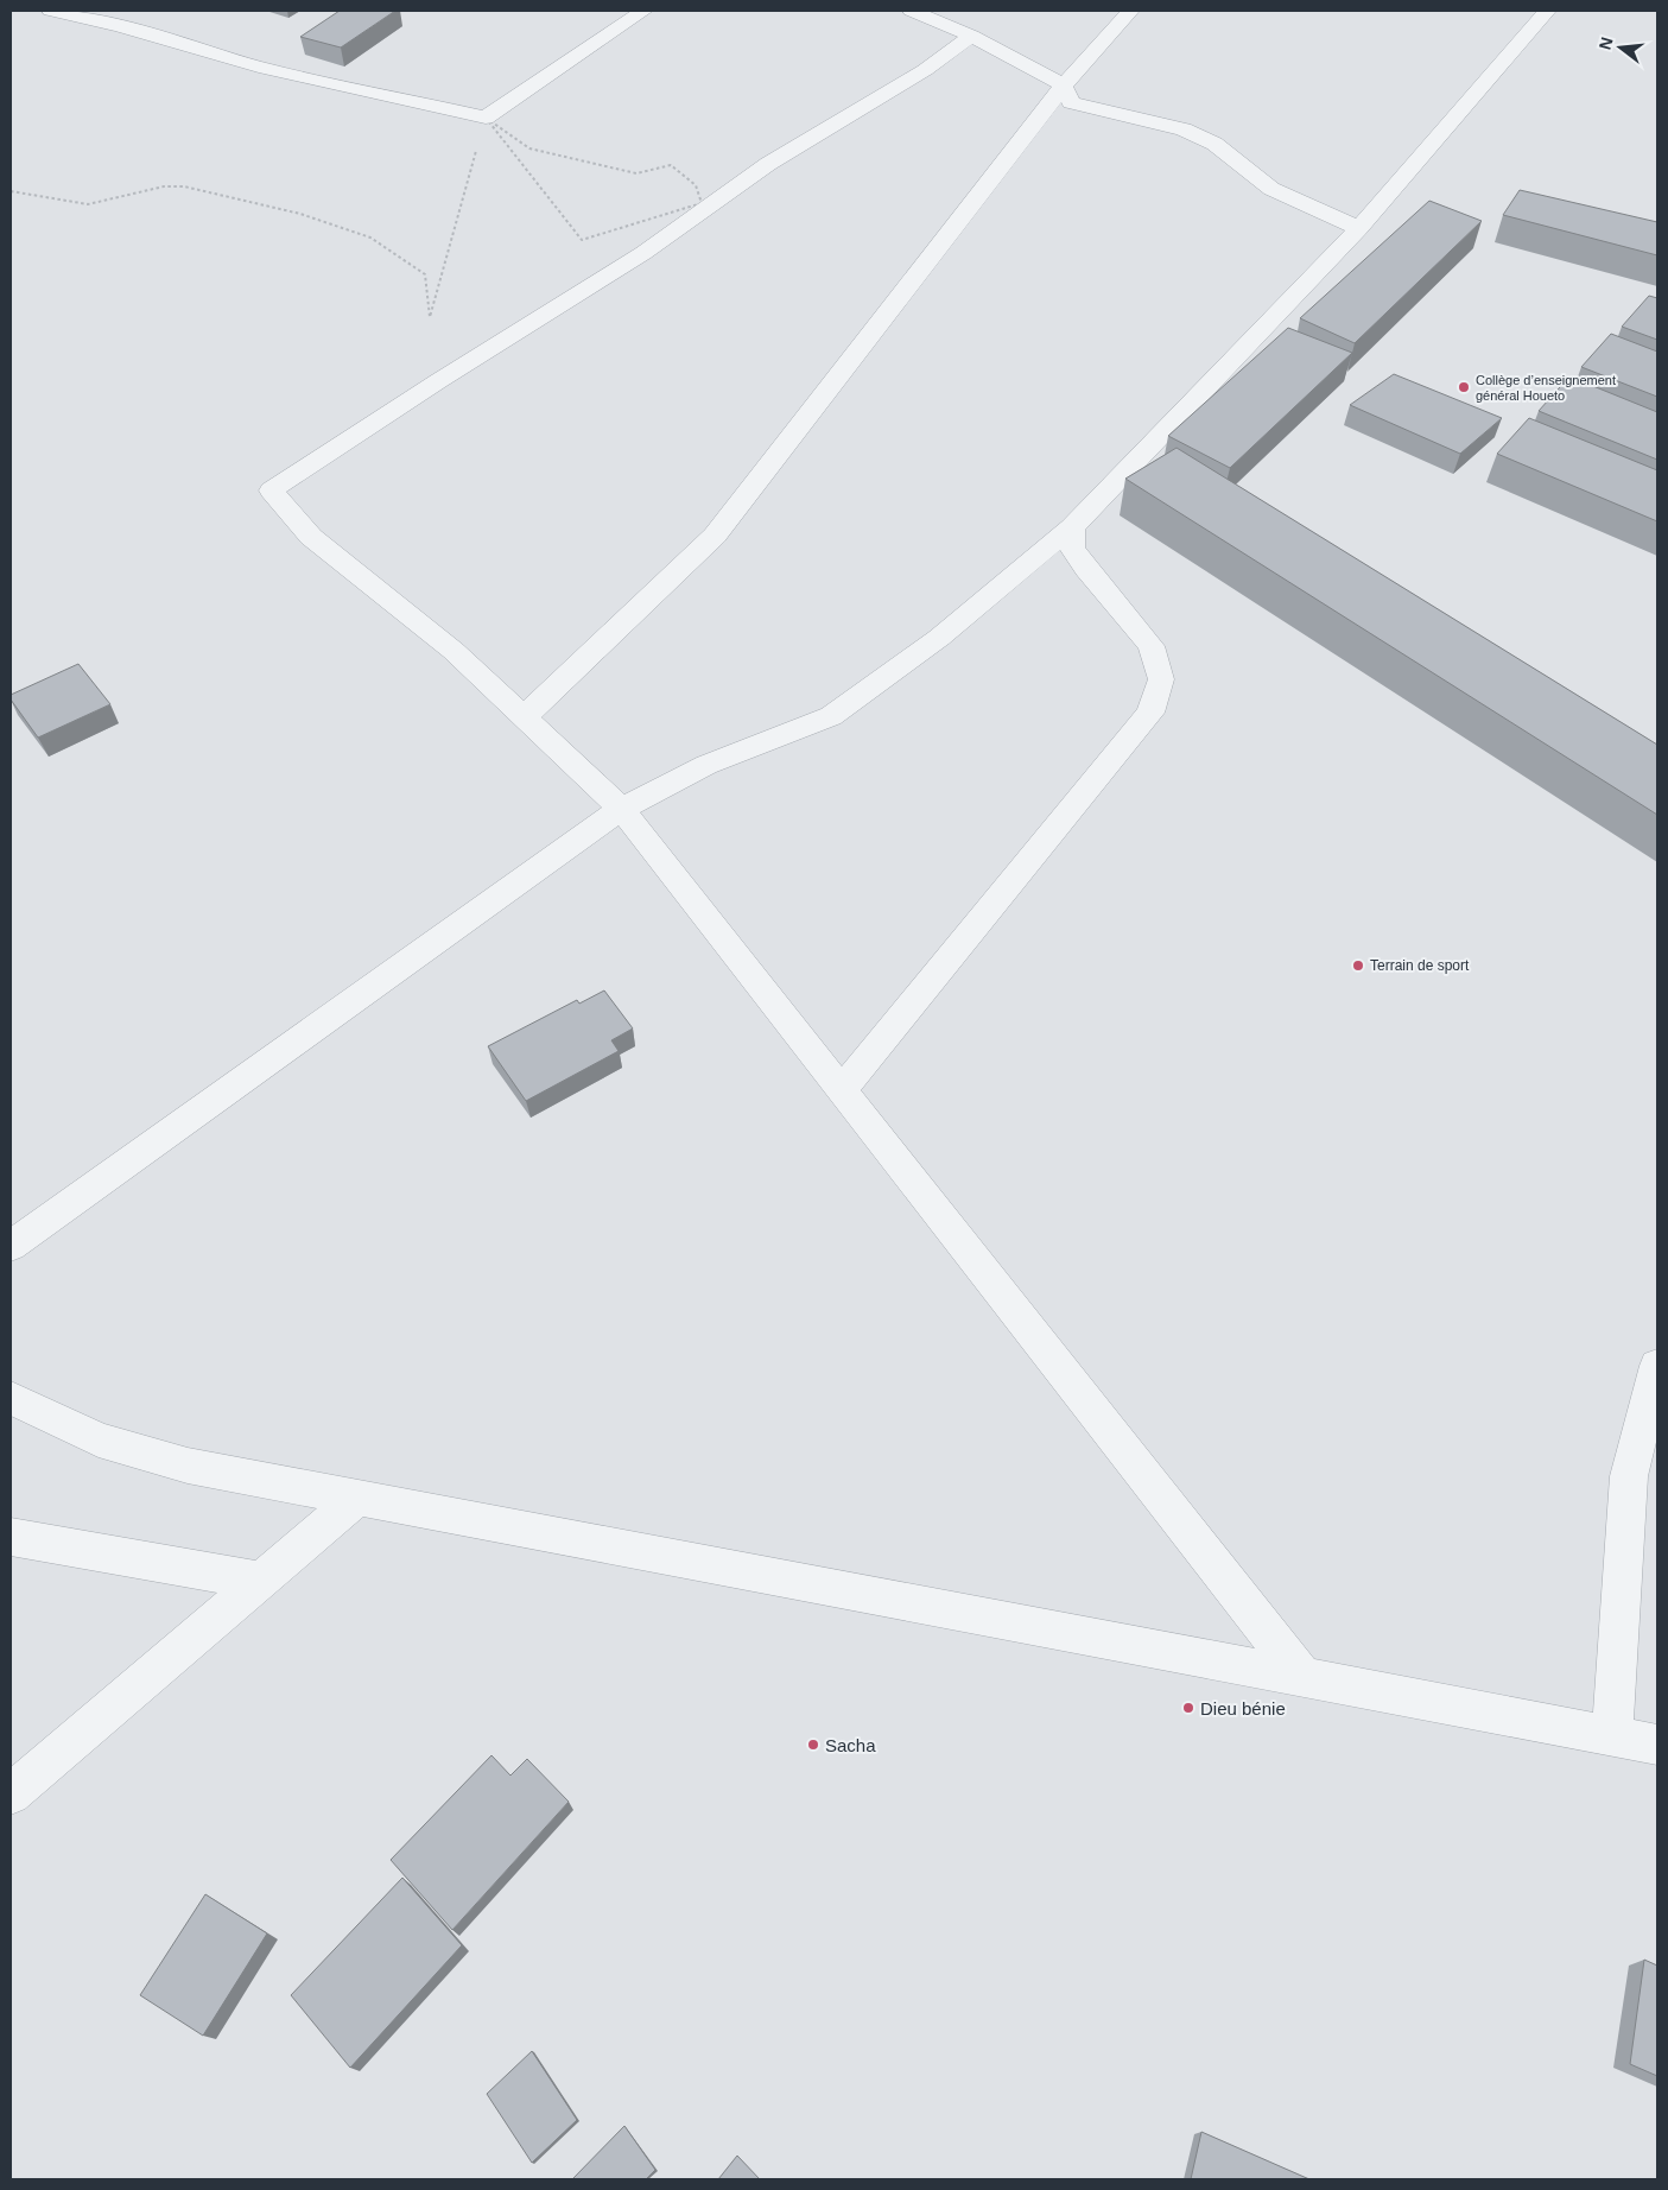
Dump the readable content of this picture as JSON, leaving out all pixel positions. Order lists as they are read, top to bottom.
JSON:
{
  "places": [
    "Collège d’enseignement général Houeto",
    "Terrain de sport",
    "Dieu bénie",
    "Sacha"
  ],
  "north": "left"
}
